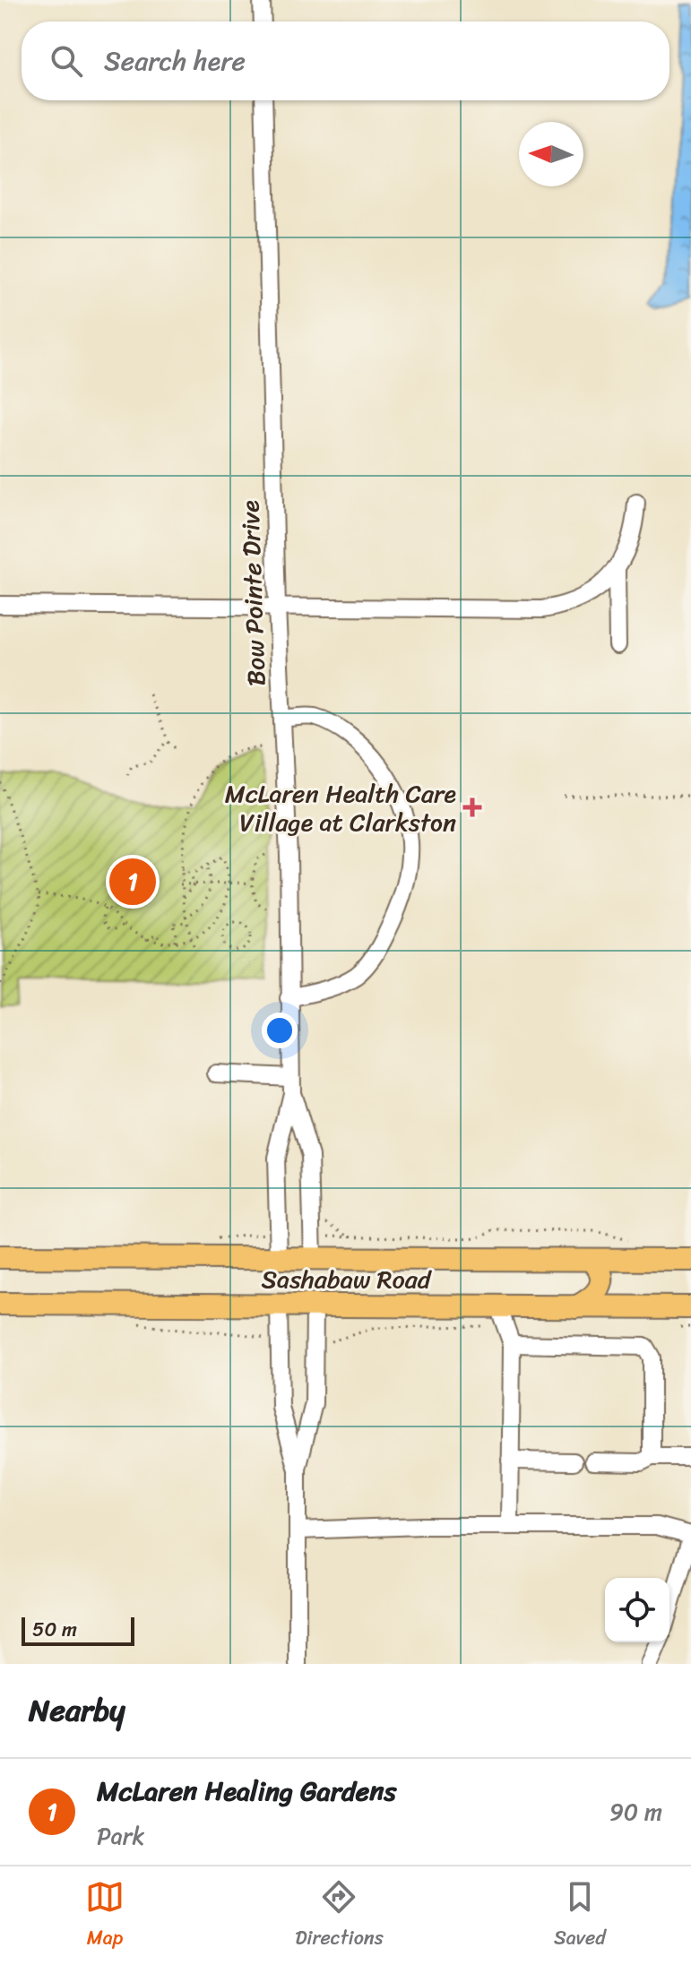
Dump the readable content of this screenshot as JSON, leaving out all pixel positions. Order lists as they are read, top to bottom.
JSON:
{
  "streets": {
    "main road": ["Sashabaw Road"],
    "street": ["Bow Pointe Drive"]
  },
  "crossings": [
    ["Bow Pointe Drive", "Sashabaw Road"]
  ],
  "places": {
    "health": ["McLaren Health Care Village at Clarkston"]
  },
  "scale_bar": "50 m",
  "north": "left",
  "page": {
    "search": "Search here",
    "pins": "1",
    "scale": "50 m",
    "heading": "Nearby",
    "list": [
      {
        "mark": "1",
        "name": "McLaren Healing Gardens",
        "note": "Park",
        "value": "90 m"
      }
    ],
    "nav": ["Map", "Directions", "Saved"]
  }
}
